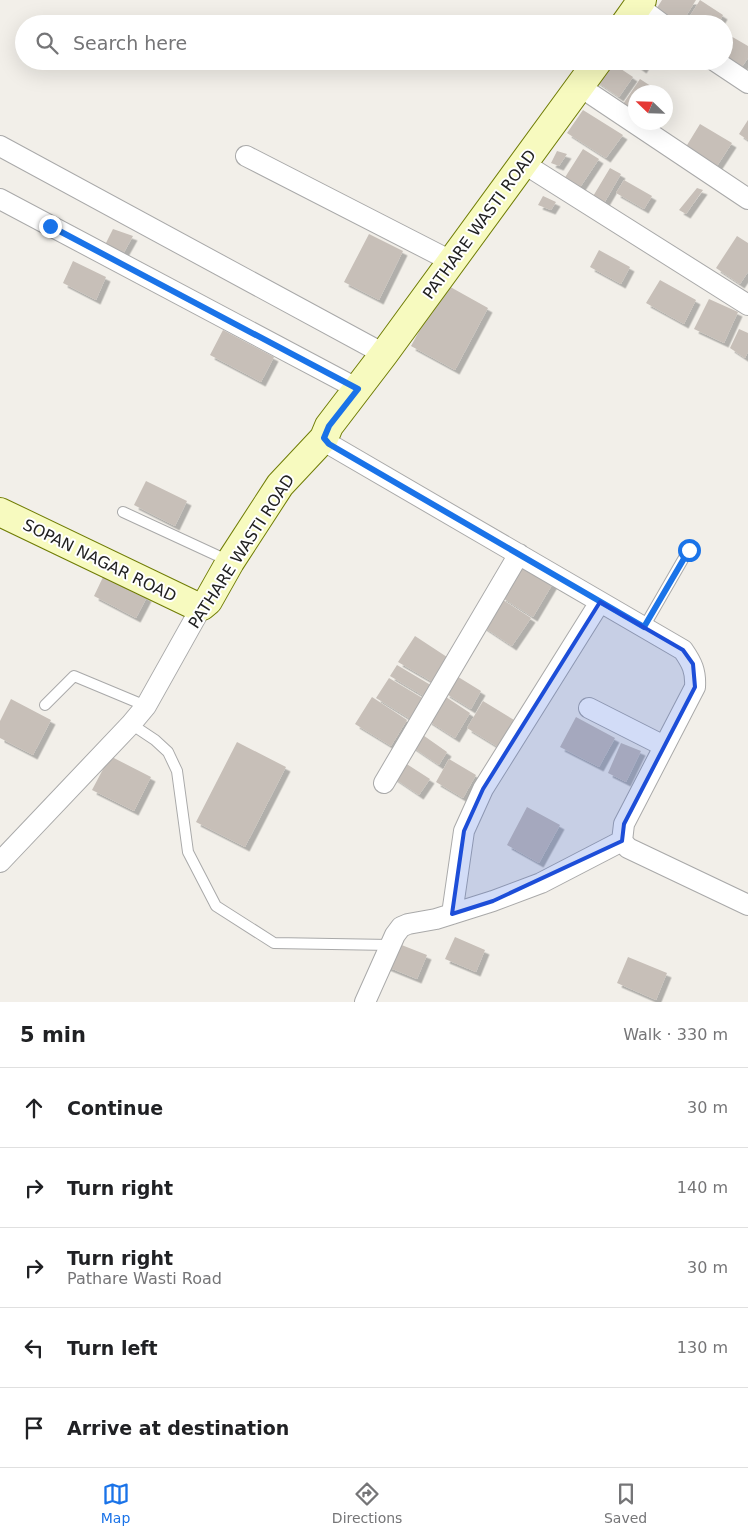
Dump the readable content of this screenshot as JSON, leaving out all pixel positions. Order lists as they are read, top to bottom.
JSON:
{
  "streets": {
    "street": ["PATHARE WASTI ROAD", "SOPAN NAGAR ROAD"]
  },
  "crossings": [
    ["PATHARE WASTI ROAD", "SOPAN NAGAR ROAD"]
  ],
  "north": "top left",
  "page": {
    "search": "Search here",
    "heading": ["5 min", "Walk · 330 m"],
    "list": [
      ["Continue", "30 m"],
      ["Turn right", "140 m"],
      ["Turn right", "Pathare Wasti Road", "30 m"],
      ["Turn left", "130 m"],
      "Arrive at destination"
    ],
    "nav": ["Map", "Directions", "Saved"]
  }
}
